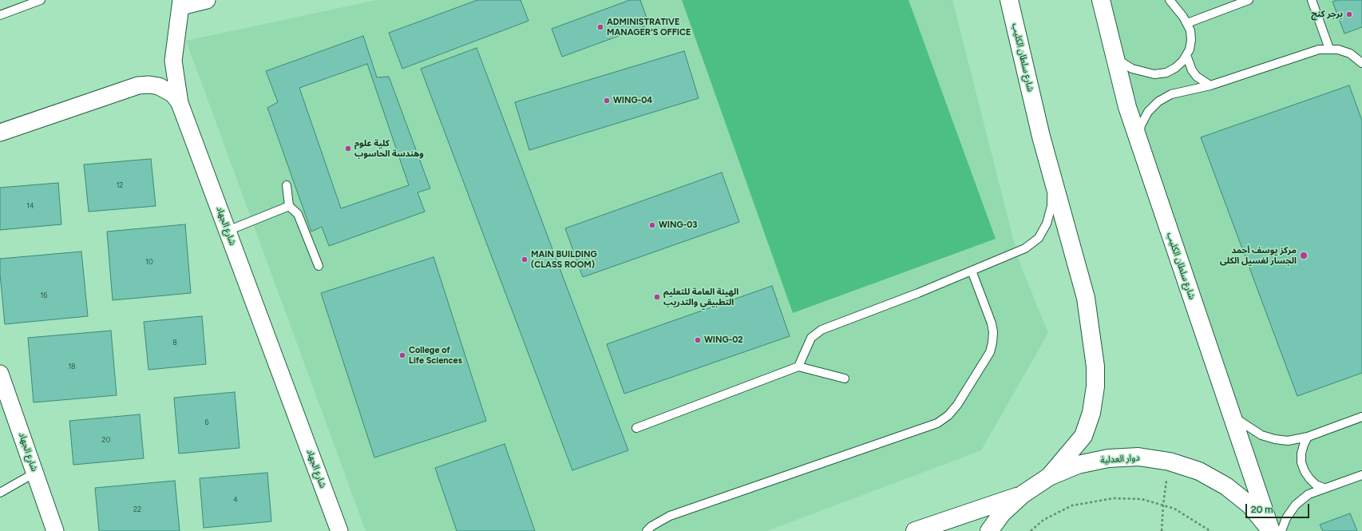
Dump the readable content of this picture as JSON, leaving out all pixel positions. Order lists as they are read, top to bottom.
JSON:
{
  "streets": {
    "street": ["شارع سلطان الكليب", "شارع الجهاد", "دوار العدلية"]
  },
  "crossings": [
    ["شارع سلطان الكليب", "دوار العدلية"]
  ],
  "places": [
    "برجر كنج",
    "ADMINISTRATIVE MANAGER'S OFFICE",
    "WING-04",
    "كلية علوم وهندسة الحاسوب",
    "WING-03",
    "مركز يوسف أحمد الجسار لغسيل الكلى",
    "MAIN BUILDING (CLASS ROOM)",
    "الهيئة العامة للتعليم التطبيقي والتدريب",
    "WING-02",
    "College of Life Sciences"
  ],
  "house_numbers": [
    "12",
    "14",
    "10",
    "16",
    "8",
    "18",
    "6",
    "20",
    "4",
    "22"
  ],
  "scale_bar": "20 m"
}
